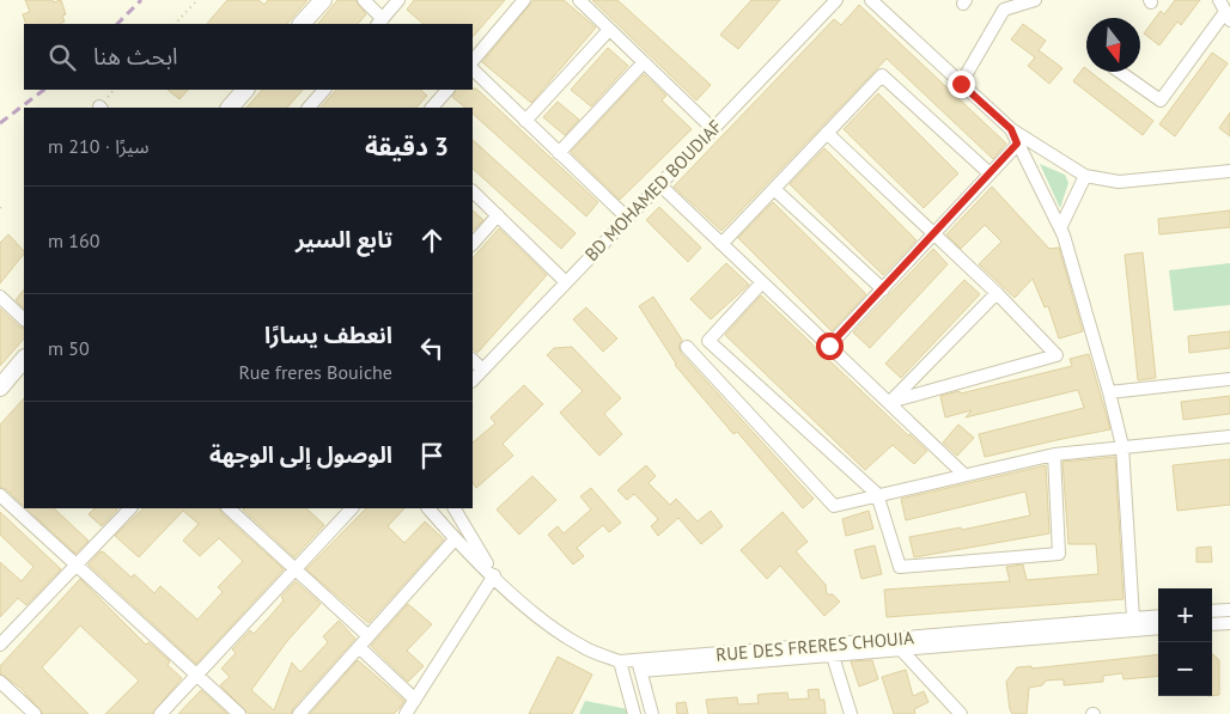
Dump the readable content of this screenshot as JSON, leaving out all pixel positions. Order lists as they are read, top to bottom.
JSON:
{
  "streets": {
    "street": ["BD MOHAMED BOUDIAF", "RUE DES FRERES CHOUIA"]
  },
  "north": "bottom",
  "page": {
    "search": "ابحث هنا",
    "heading": ["3 دقيقة", "سيرًا · 210 m"],
    "list": [
      ["تابع السير", "160 m"],
      ["انعطف يسارًا", "Rue freres Bouiche", "50 m"],
      "الوصول إلى الوجهة"
    ],
    "map_buttons": ["+", "−"]
  }
}
